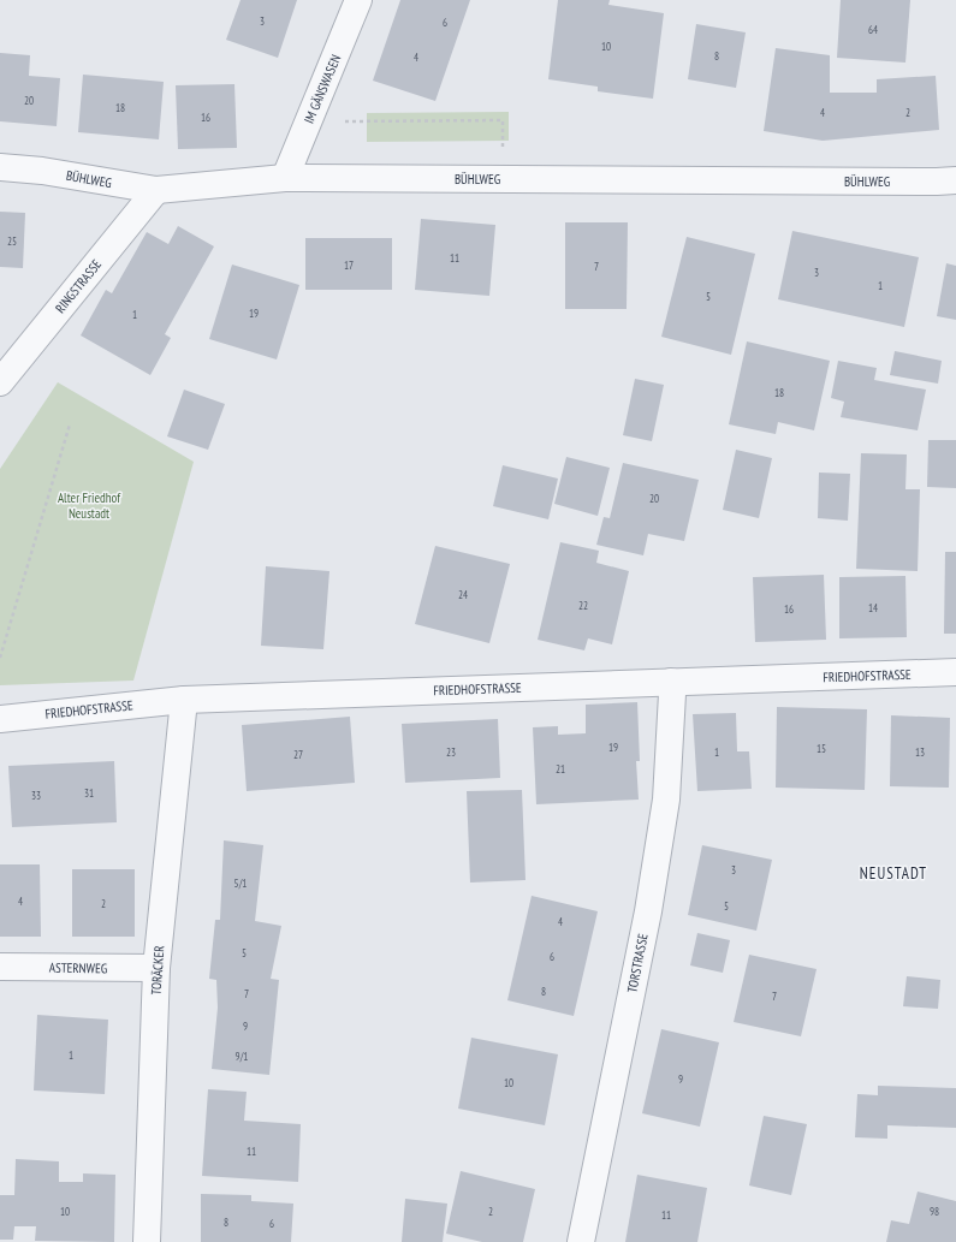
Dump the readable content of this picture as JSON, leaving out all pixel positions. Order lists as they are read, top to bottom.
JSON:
{
  "streets": {
    "street": [
      "IM GÄNSWASEN",
      "BÜHLWEG",
      "RINGSTRASSE",
      "FRIEDHOFSTRASSE",
      "TORSTRASSE",
      "ASTERNWEG",
      "TORÄCKER"
    ]
  },
  "crossings": [
    ["IM GÄNSWASEN", "BÜHLWEG"],
    ["BÜHLWEG", "RINGSTRASSE"],
    ["FRIEDHOFSTRASSE", "TORSTRASSE"],
    ["FRIEDHOFSTRASSE", "TORÄCKER"],
    ["ASTERNWEG", "TORÄCKER"]
  ],
  "districts": ["NEUSTADT"],
  "parks": ["Alter Friedhof Neustadt"],
  "house_numbers": [
    "3",
    "6",
    "64",
    "10",
    "8",
    "4",
    "20",
    "18",
    "4",
    "2",
    "16",
    "25",
    "11",
    "17",
    "7",
    "3",
    "1",
    "5",
    "19",
    "1",
    "18",
    "20",
    "24",
    "22",
    "14",
    "16",
    "19",
    "15",
    "23",
    "1",
    "13",
    "27",
    "21",
    "31",
    "33",
    "3",
    "5/1",
    "4",
    "2",
    "5",
    "4",
    "5",
    "6",
    "8",
    "7",
    "7",
    "9",
    "1",
    "9/1",
    "9",
    "10",
    "11",
    "10",
    "2",
    "98",
    "11",
    "8",
    "6"
  ]
}
